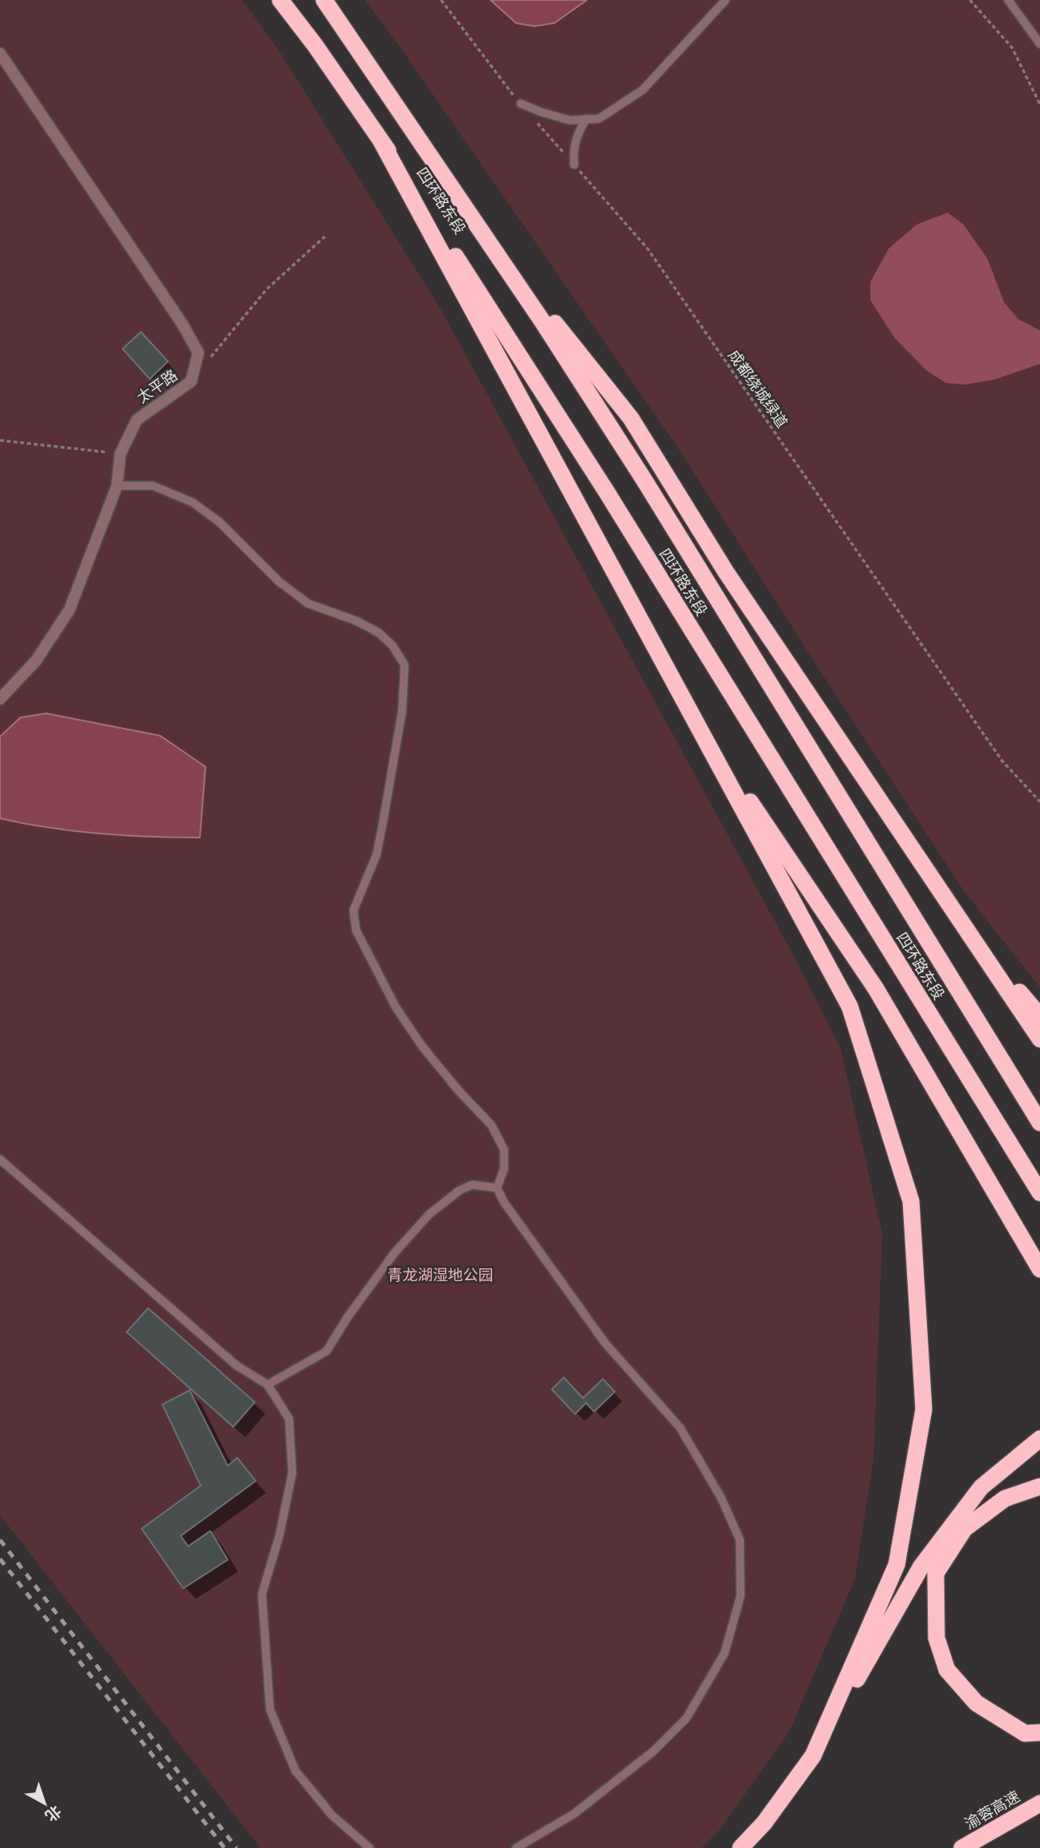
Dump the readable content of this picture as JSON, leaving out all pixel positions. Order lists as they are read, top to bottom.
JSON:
{
  "streets": {
    "highway": ["四环路东段", "渝蓉高速"],
    "street": ["太平路"],
    "path": ["成都绕城绿道"]
  },
  "parks": ["青龙湖湿地公园"],
  "north": "bottom right"
}
